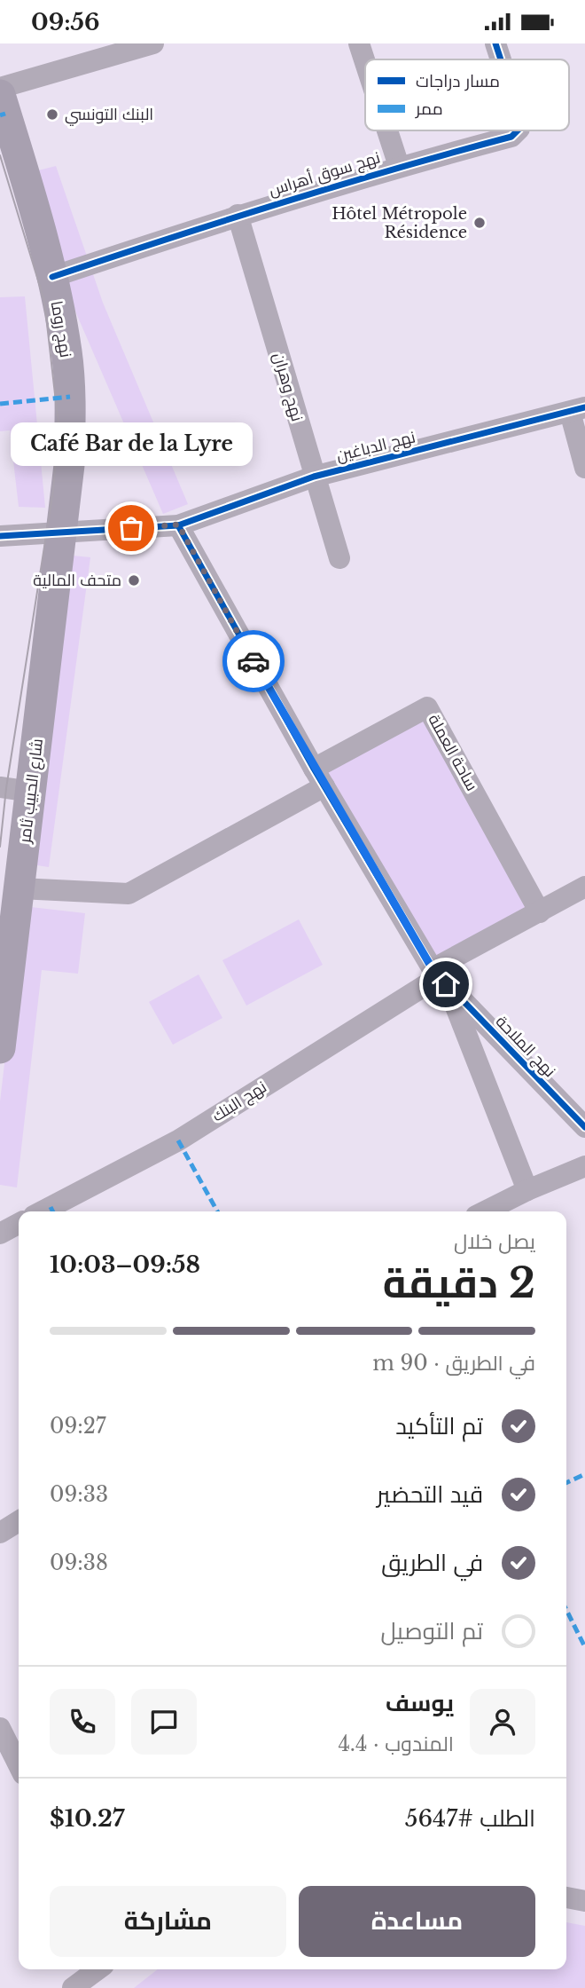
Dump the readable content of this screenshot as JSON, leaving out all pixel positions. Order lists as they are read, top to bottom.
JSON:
{
  "streets": {
    "main road": ["نهج روما", "شارع الحبيب ثامر"],
    "street": [
      "نهج سوق أهراس",
      "نهج وهران",
      "نهج الدباغين",
      "ساحة العملة",
      "نهج الملاحة",
      "نهج البنك"
    ]
  },
  "crossings": [
    ["نهج سوق أهراس", "نهج روما"],
    ["نهج سوق أهراس", "نهج وهران"],
    ["نهج روما", "نهج الدباغين"],
    ["نهج روما", "شارع الحبيب ثامر"],
    ["نهج وهران", "نهج الدباغين"],
    ["نهج الدباغين", "شارع الحبيب ثامر"],
    ["ساحة العملة", "نهج البنك"],
    ["نهج الملاحة", "نهج البنك"]
  ],
  "places": [
    "البنك التونسي",
    "Hôtel Métropole Résidence",
    "Café Bar de la Lyre",
    "متحف المالية"
  ],
  "legend": ["مسار دراجات", "ممر"],
  "page": {
    "status": "09:56",
    "bubble": "Café Bar de la Lyre",
    "heading": ["2 دقيقة", "يصل خلال", "09:58–10:03"],
    "panel": [
      "يوسف",
      "المندوب · 4.4",
      "الطلب #5647",
      "$10.27"
    ],
    "bar": "في الطريق · 90 m",
    "list": [
      ["تم التأكيد", "09:27"],
      ["قيد التحضير", "09:33"],
      ["في الطريق", "09:38"],
      "تم التوصيل"
    ],
    "buttons": ["مساعدة", "مشاركة"]
  }
}
